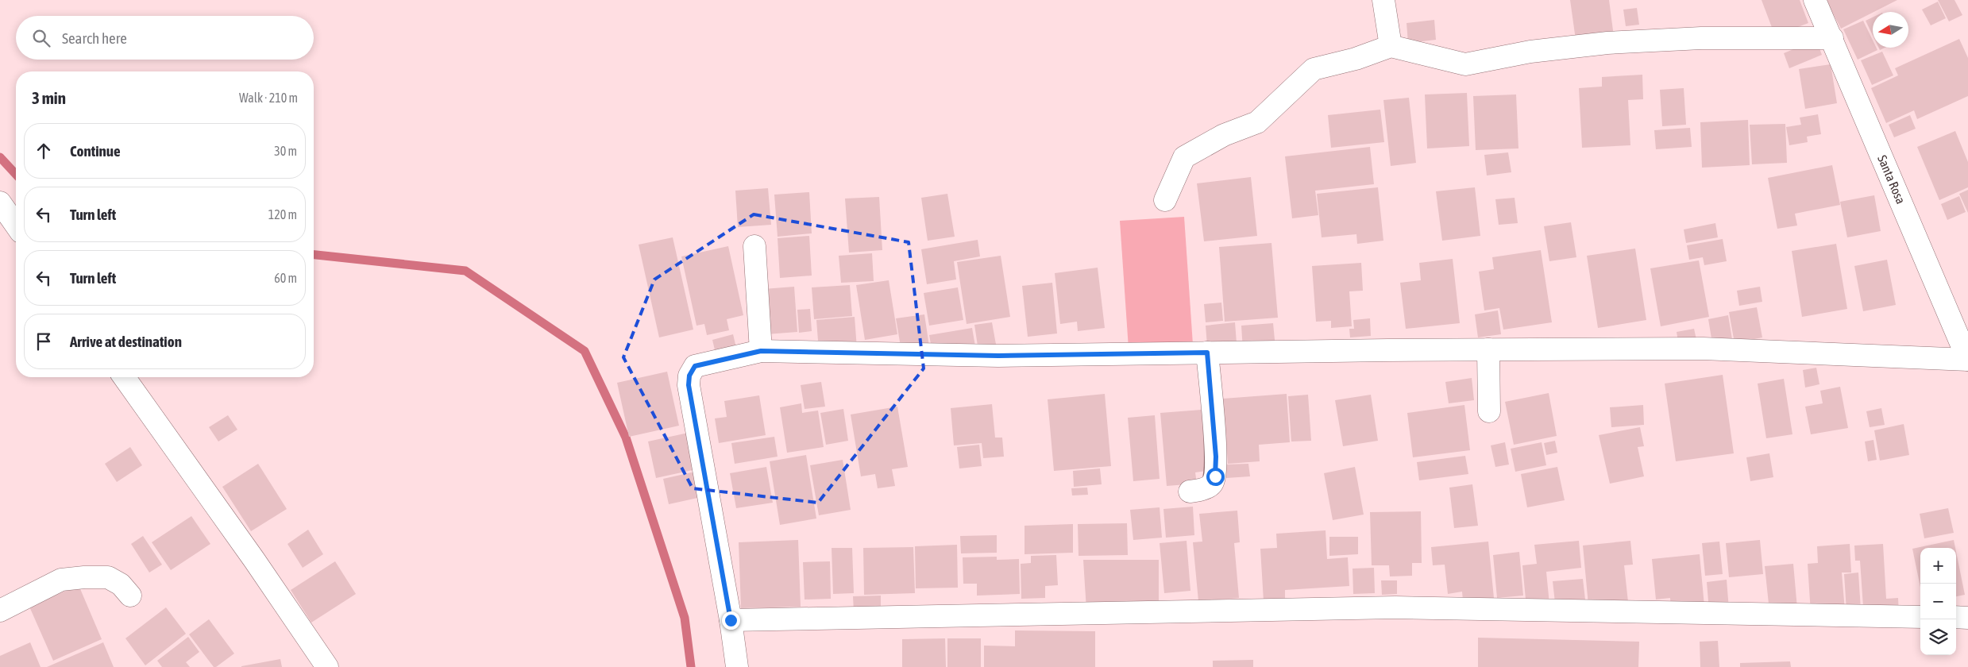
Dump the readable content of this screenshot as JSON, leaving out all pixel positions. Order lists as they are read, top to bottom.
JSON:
{
  "streets": {
    "street": ["Santa Rosa"]
  },
  "north": "left",
  "page": {
    "search": "Search here",
    "heading": ["3 min", "Walk · 210 m"],
    "list": [
      ["Continue", "30 m"],
      ["Turn left", "120 m"],
      ["Turn left", "60 m"],
      "Arrive at destination"
    ],
    "map_buttons": ["+", "−"]
  }
}
